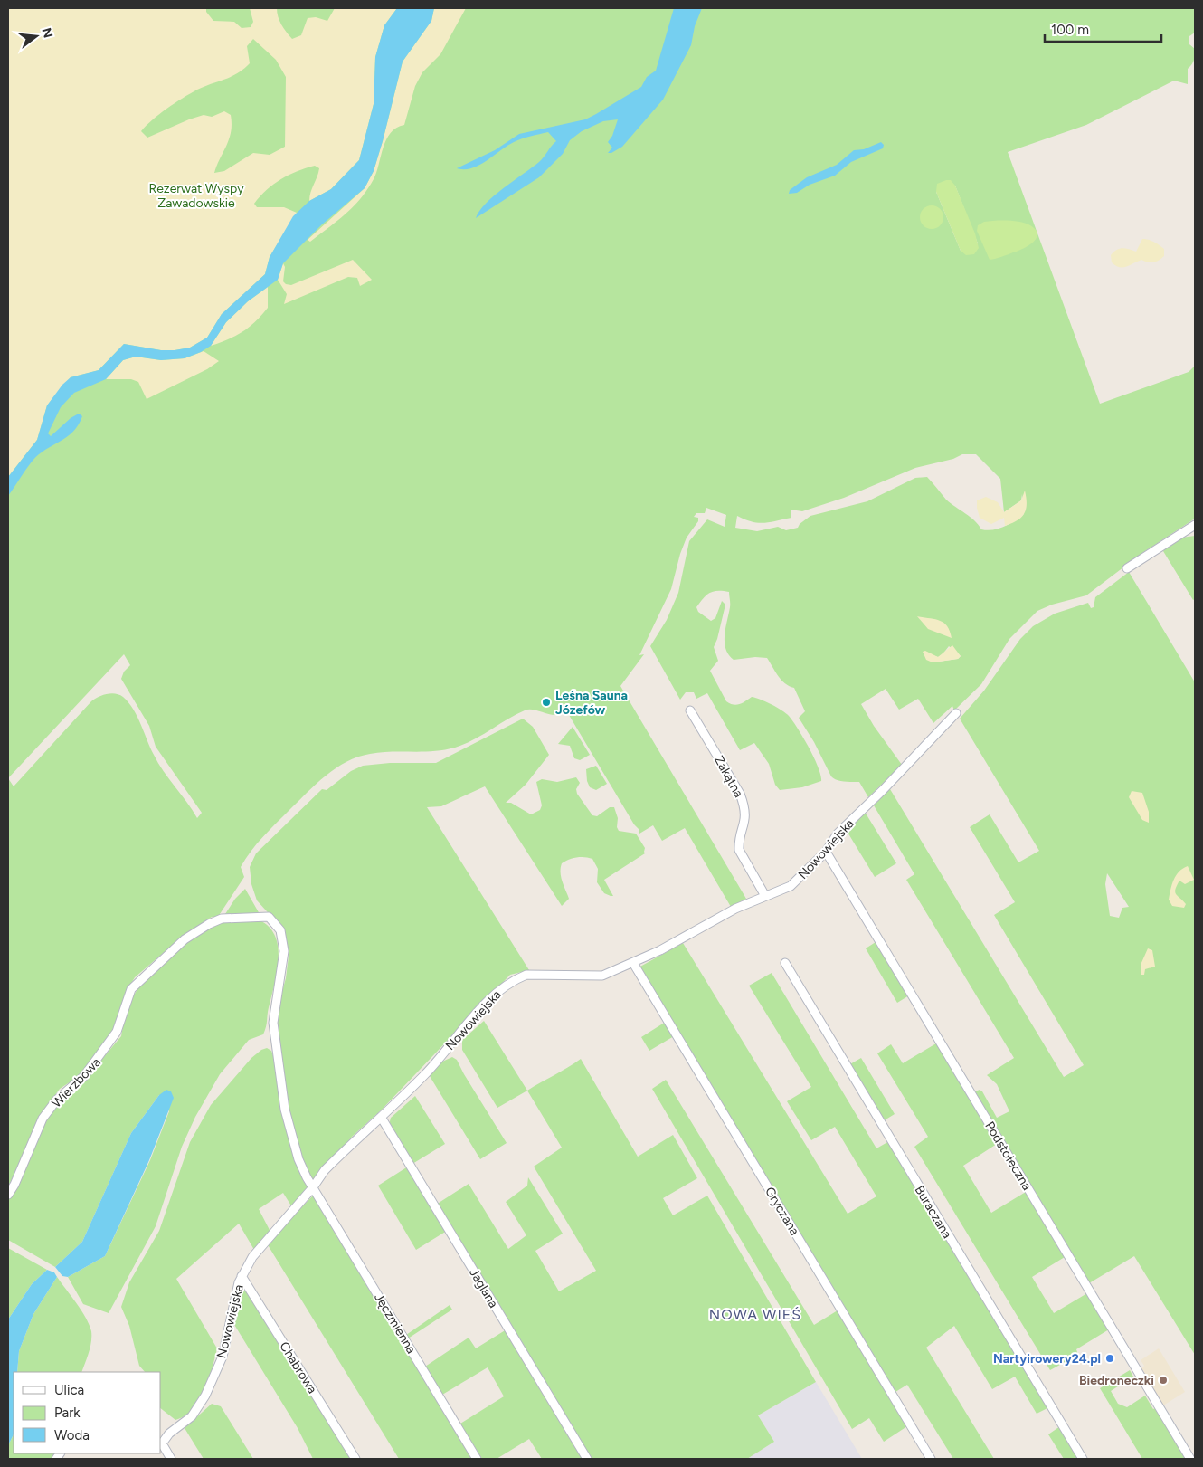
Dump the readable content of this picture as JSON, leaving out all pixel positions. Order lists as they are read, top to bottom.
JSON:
{
  "streets": {
    "street": [
      "Zakątna",
      "Nowowiejska",
      "Wierzbowa",
      "Podstołeczna",
      "Gryczana",
      "Buraczana",
      "Jaglana",
      "Jęczmienna",
      "Chabrowa"
    ]
  },
  "crossings": [
    ["Zakątna", "Nowowiejska"],
    ["Nowowiejska", "Podstołeczna"],
    ["Nowowiejska", "Gryczana"],
    ["Nowowiejska", "Jaglana"],
    ["Nowowiejska", "Jęczmienna"],
    ["Nowowiejska", "Chabrowa"],
    ["Wierzbowa", "Jęczmienna"]
  ],
  "districts": ["NOWA WIEŚ"],
  "parks": ["Rezerwat Wyspy Zawadowskie"],
  "places": ["Leśna Sauna Józefów", "Nartyirowery24.pl", "Biedroneczki"],
  "legend": ["Ulica", "Park", "Woda"],
  "scale_bar": "100 m",
  "north": "right"
}
